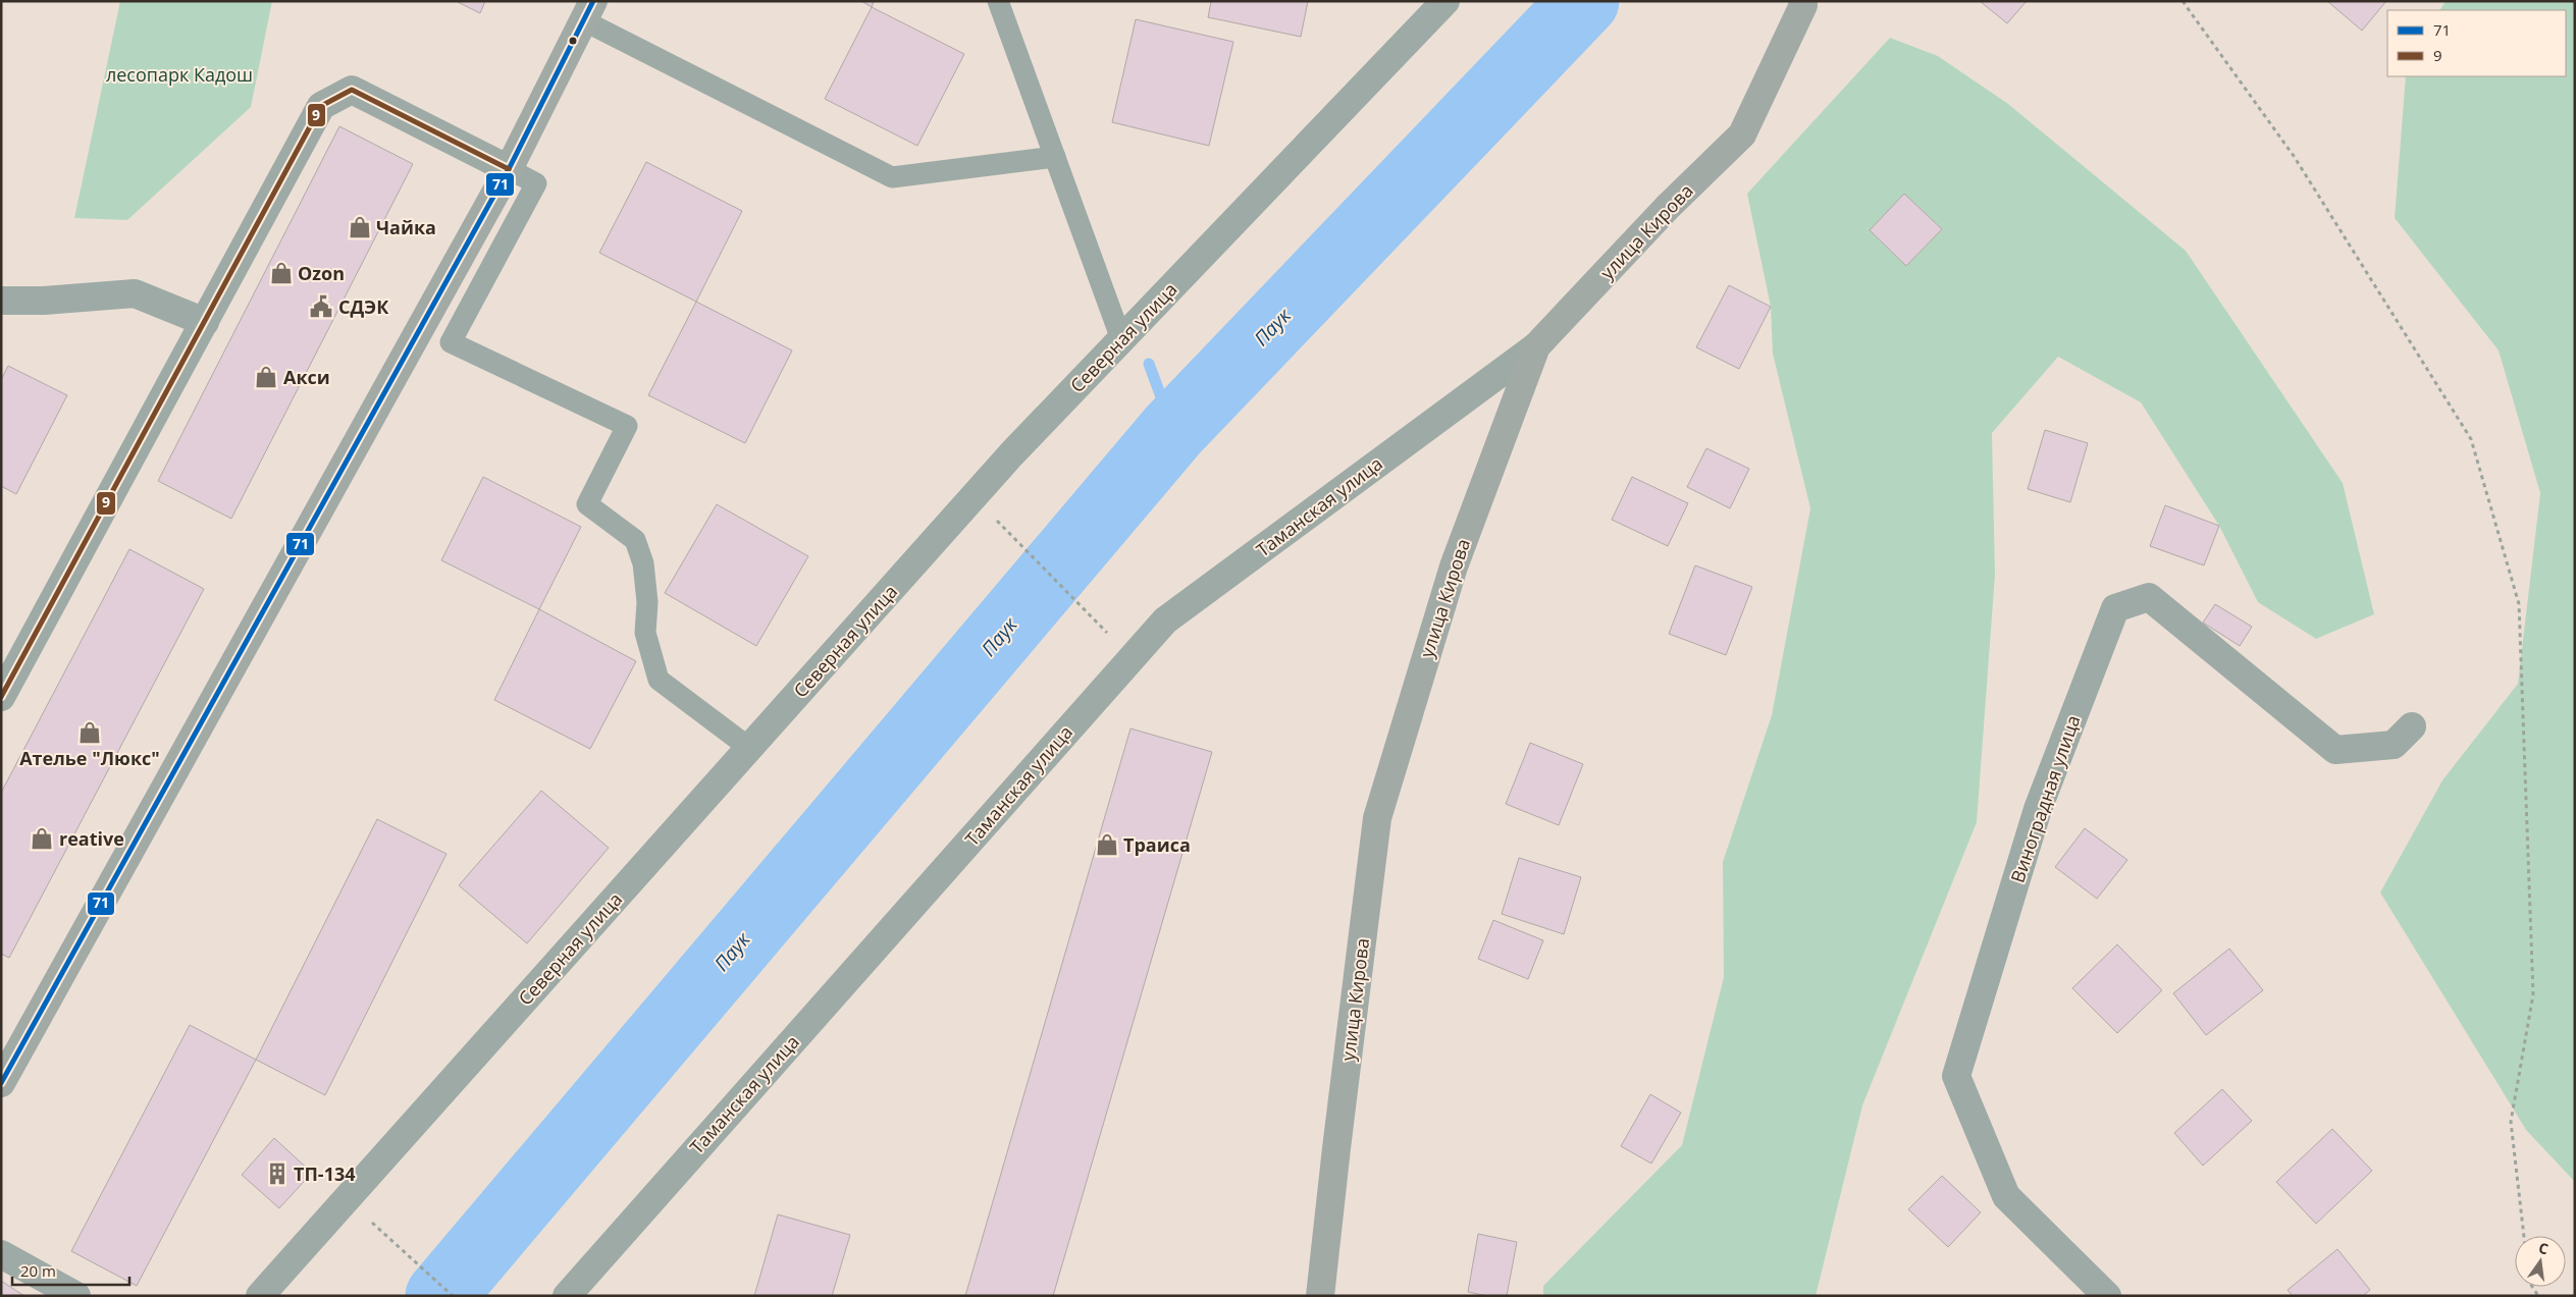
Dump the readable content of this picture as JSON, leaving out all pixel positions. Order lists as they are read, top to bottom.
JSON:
{
  "streets": {
    "main road": ["улица Кирова"],
    "street": ["Северная улица", "Таманская улица", "Виноградная улица"]
  },
  "crossings": [
    ["улица Кирова", "Таманская улица"]
  ],
  "water": ["Паук"],
  "parks": ["лесопарк Кадош"],
  "places": {
    "shop": [
      "Чайка",
      "Ozon",
      "Акси",
      "Ателье \"Люкс\"",
      "reative",
      "Траиса"
    ],
    "public building": ["СДЭК"],
    "building": ["ТП-134"]
  },
  "lines": ["transit line 71", "transit line 9"],
  "legend": ["71", "9"],
  "scale_bar": "20 m",
  "north": "top"
}
